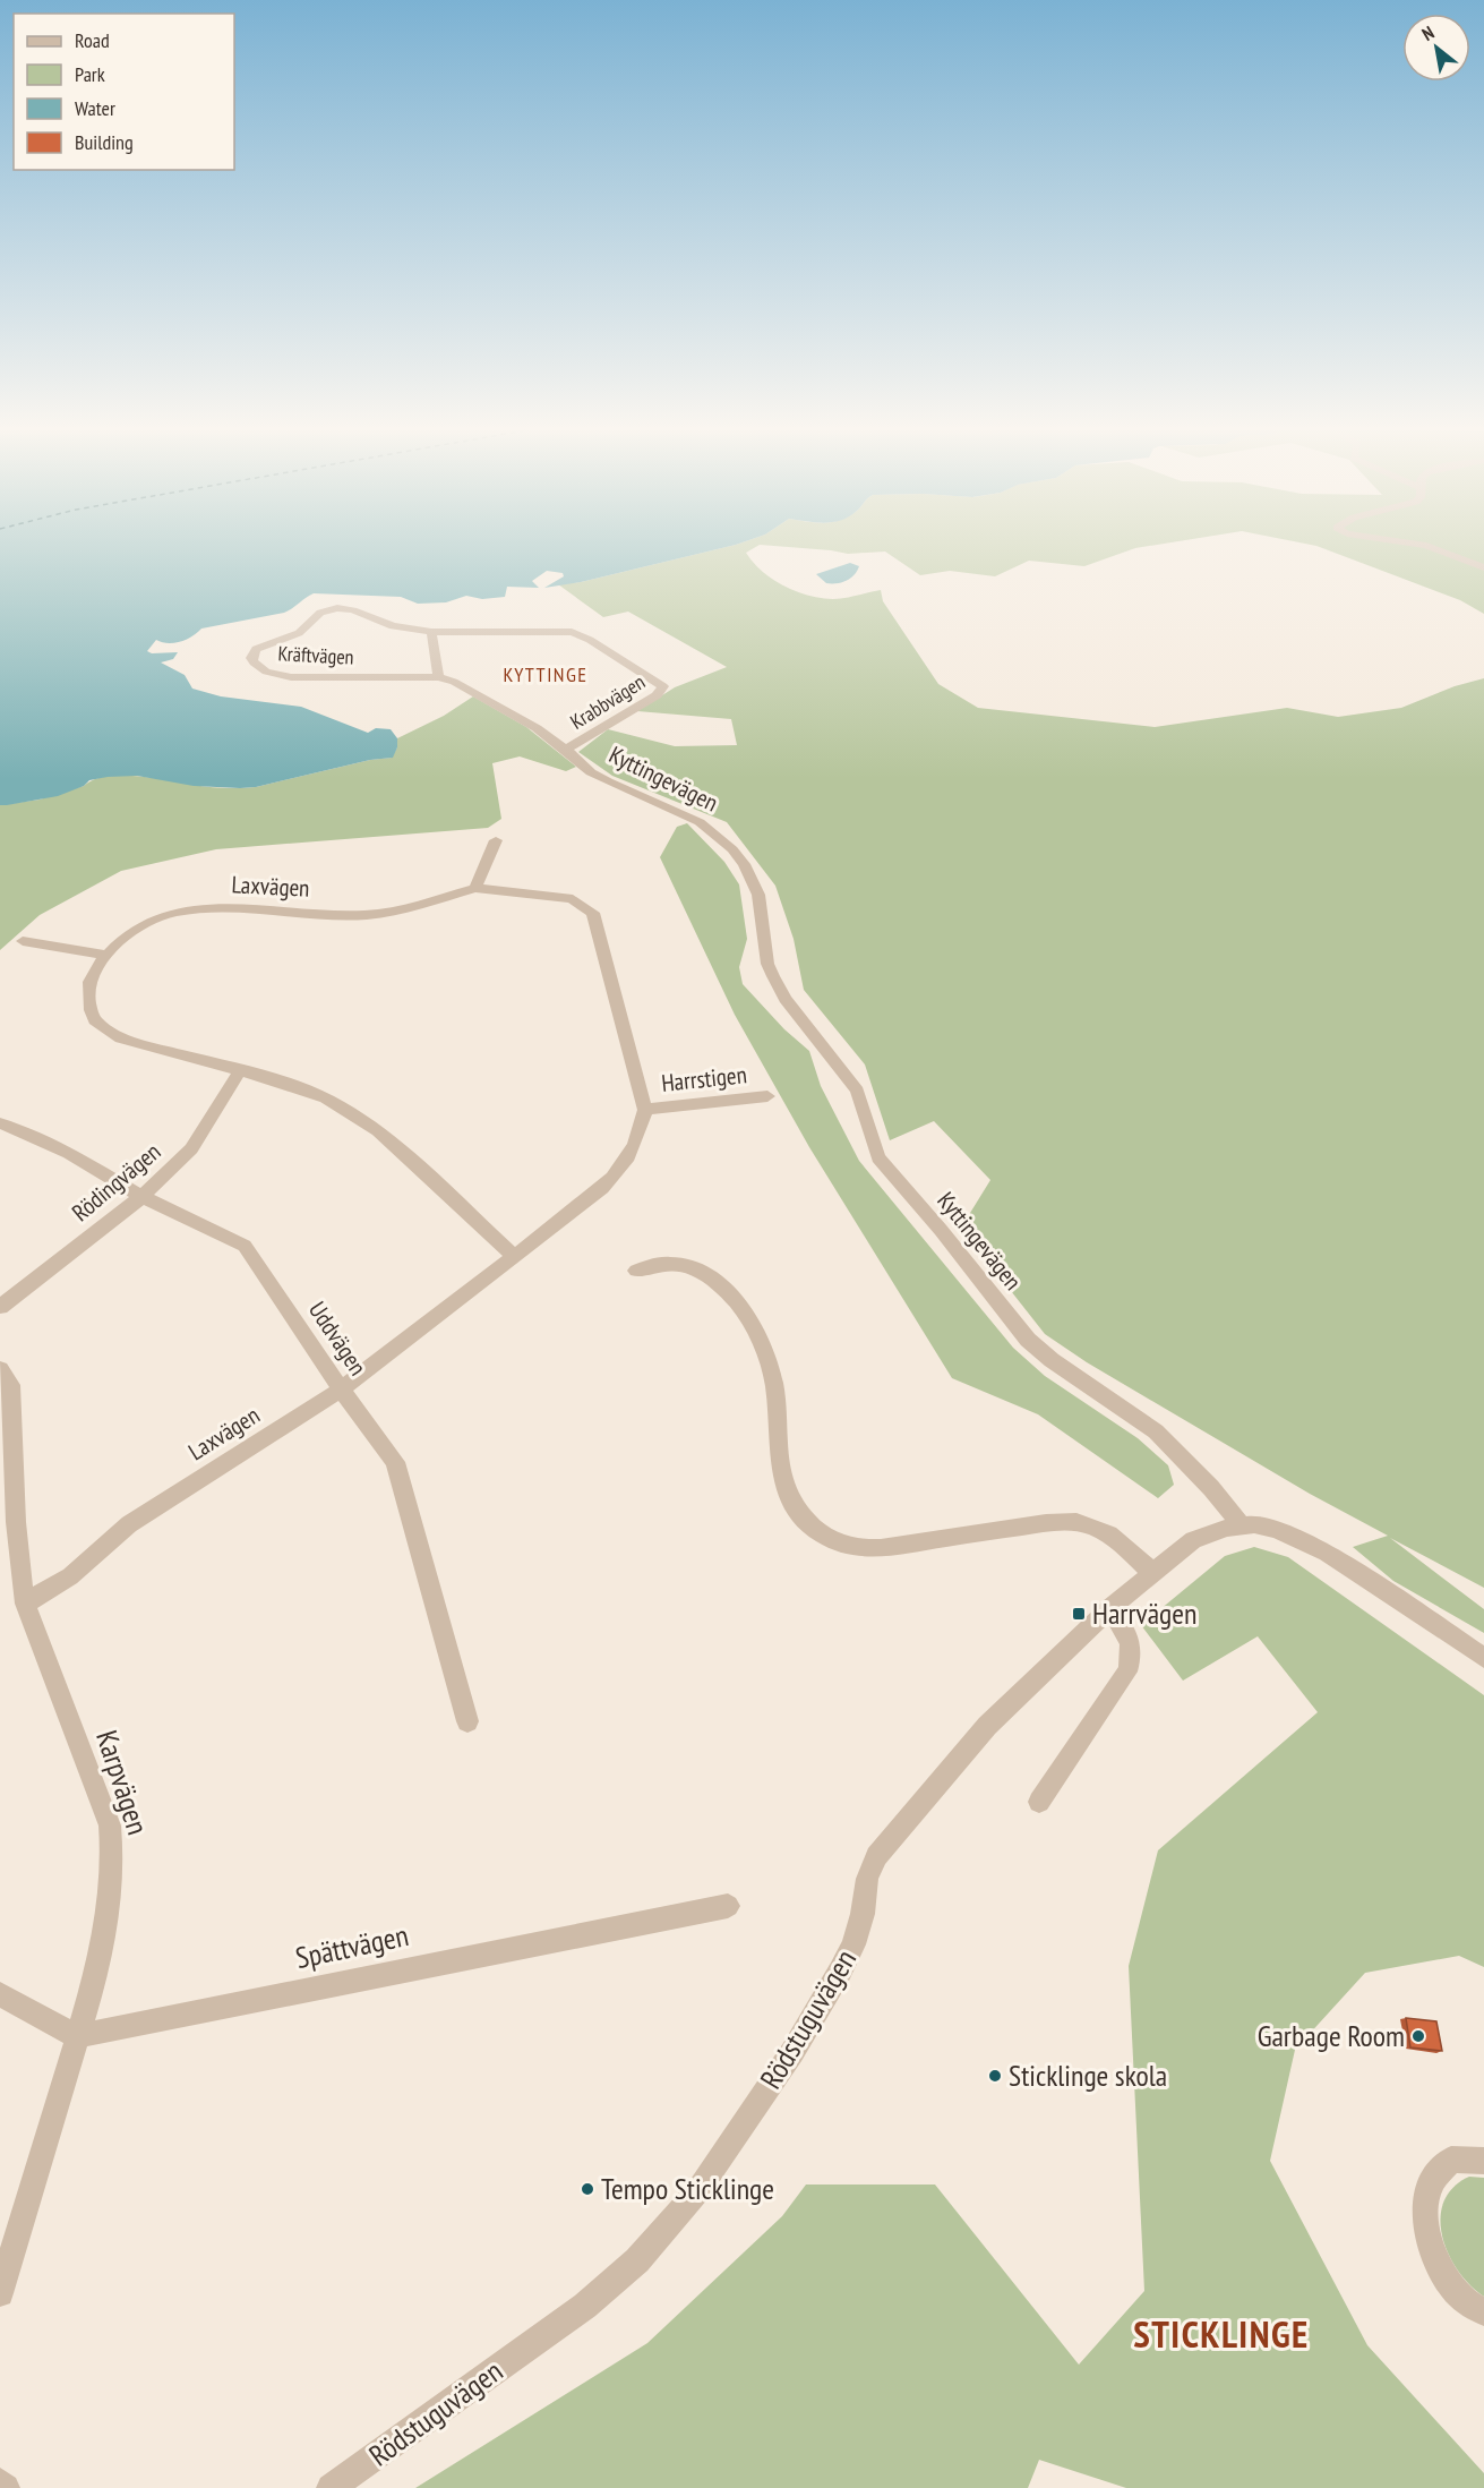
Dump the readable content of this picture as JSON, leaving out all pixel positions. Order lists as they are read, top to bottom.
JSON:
{
  "streets": {
    "street": [
      "Kräftvägen",
      "Krabbvägen",
      "Kyttingevägen",
      "Laxvägen",
      "Harrstigen",
      "Rödingvägen",
      "Uddvägen",
      "Karpvägen",
      "Spättvägen",
      "Rödstuguvägen"
    ]
  },
  "crossings": [
    ["Kräftvägen", "Krabbvägen"],
    ["Kräftvägen", "Kyttingevägen"],
    ["Krabbvägen", "Kyttingevägen"],
    ["Kyttingevägen", "Rödstuguvägen"],
    ["Laxvägen", "Harrstigen"],
    ["Laxvägen", "Rödingvägen"],
    ["Laxvägen", "Uddvägen"],
    ["Laxvägen", "Karpvägen"],
    ["Rödingvägen", "Uddvägen"],
    ["Karpvägen", "Spättvägen"]
  ],
  "districts": ["KYTTINGE", "STICKLINGE"],
  "places": {
    "transit": ["Harrvägen"],
    "other": ["Garbage Room", "Sticklinge skola", "Tempo Sticklinge"]
  },
  "legend": [
    "Road",
    "Park",
    "Water",
    "Building"
  ],
  "north": "top left"
}
